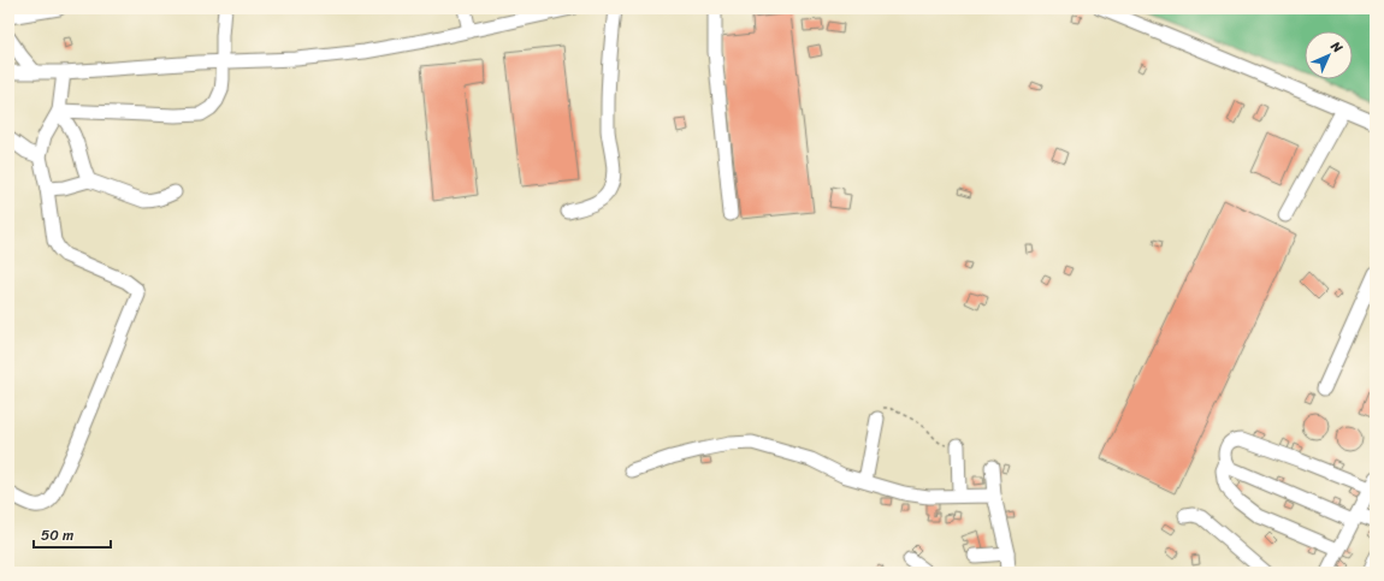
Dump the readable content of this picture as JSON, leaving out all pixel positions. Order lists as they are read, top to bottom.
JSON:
{
  "scale_bar": "50 m",
  "north": "top right"
}
